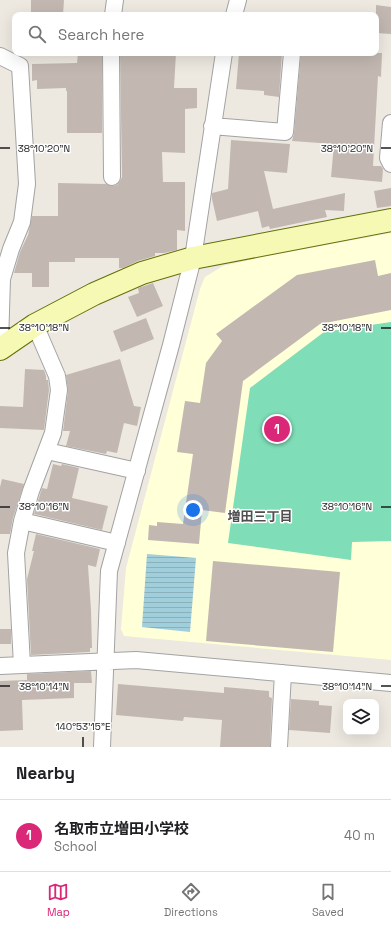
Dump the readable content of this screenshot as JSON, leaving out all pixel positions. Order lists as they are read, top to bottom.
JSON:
{
  "districts": ["増田三丁目"],
  "page": {
    "search": "Search here",
    "pins": "1",
    "heading": "Nearby",
    "list": [
      {
        "mark": "1",
        "name": "名取市立増田小学校",
        "note": "School",
        "value": "40 m"
      }
    ],
    "nav": ["Map", "Directions", "Saved"]
  },
  "coordinates": [
    "38°10'20\"N",
    "38°10'18\"N",
    "38°10'16\"N",
    "38°10'14\"N",
    "140°53'15\"E"
  ]
}
